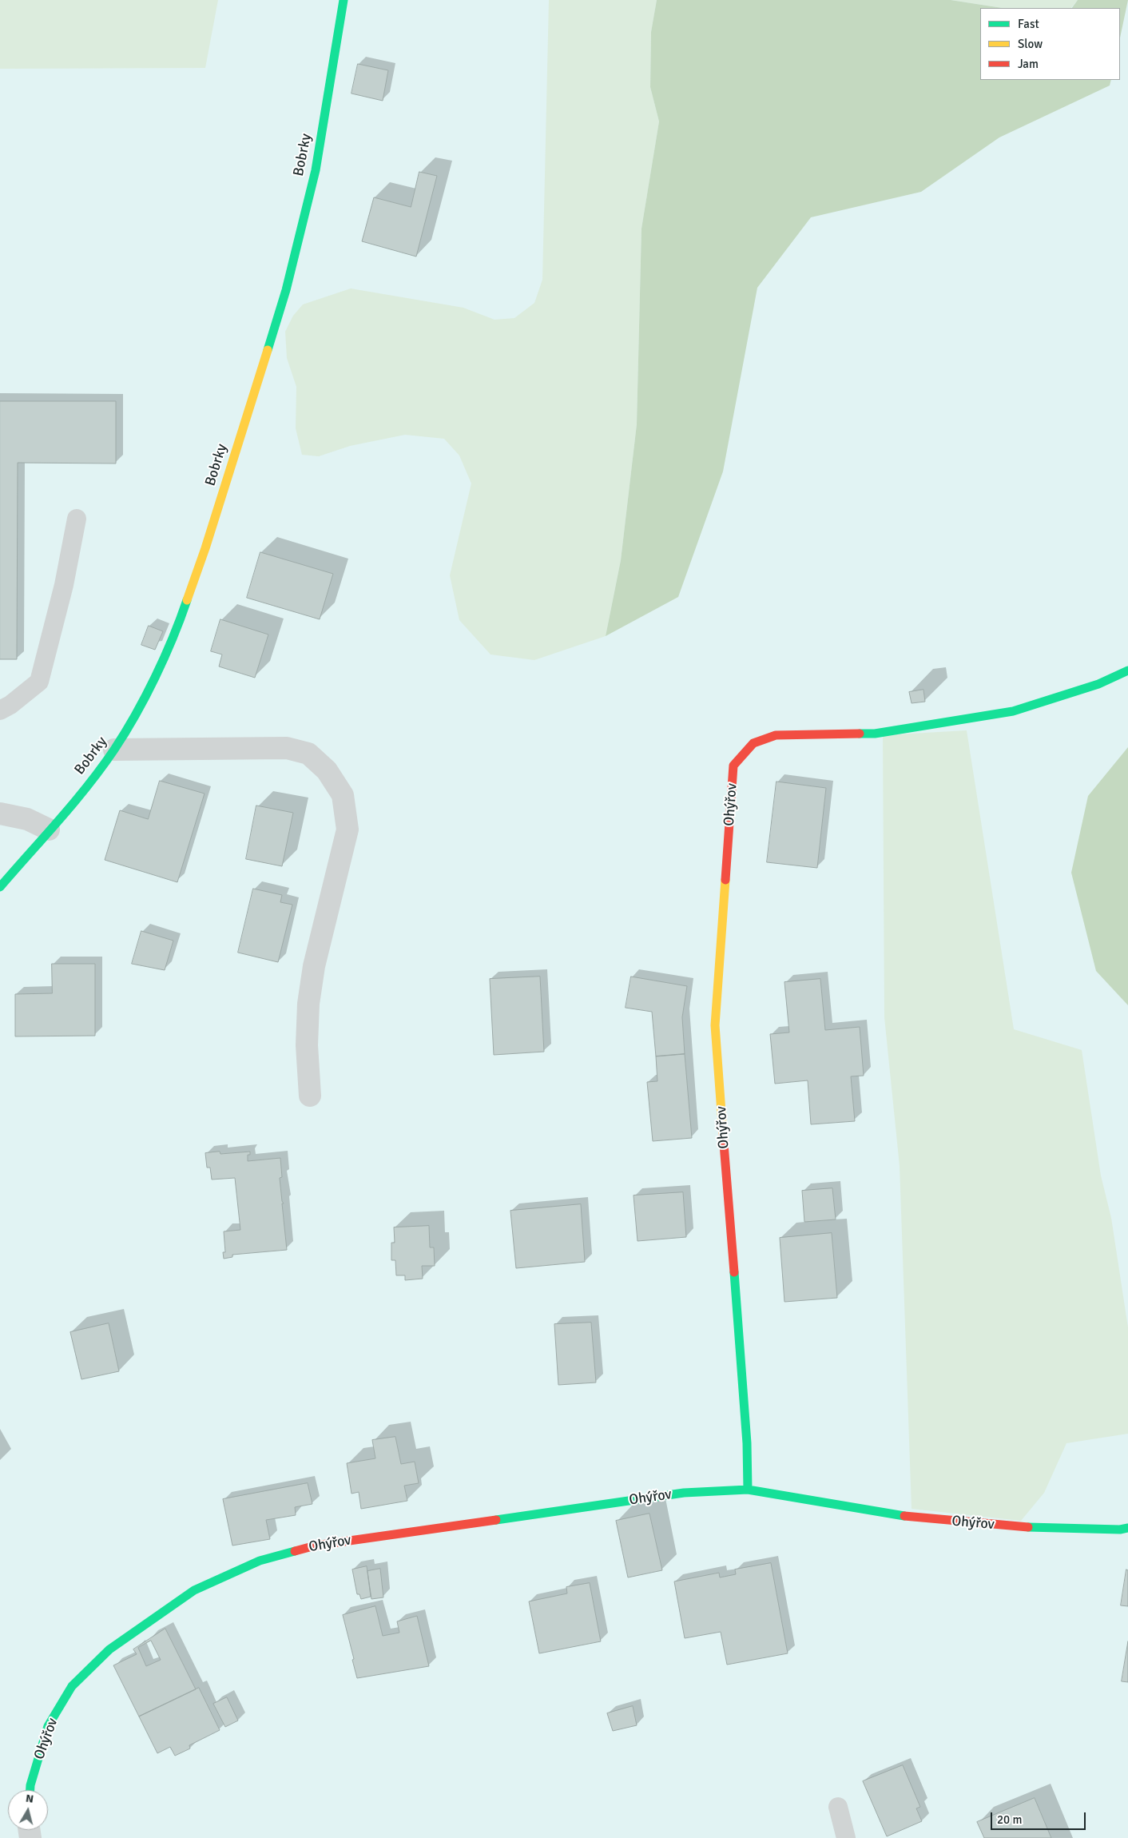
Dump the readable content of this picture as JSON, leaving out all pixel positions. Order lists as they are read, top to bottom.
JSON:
{
  "streets": {
    "street": ["Bobrky", "Ohýřov"]
  },
  "legend": ["Fast", "Slow", "Jam"],
  "scale_bar": "20 m",
  "north": "top"
}
